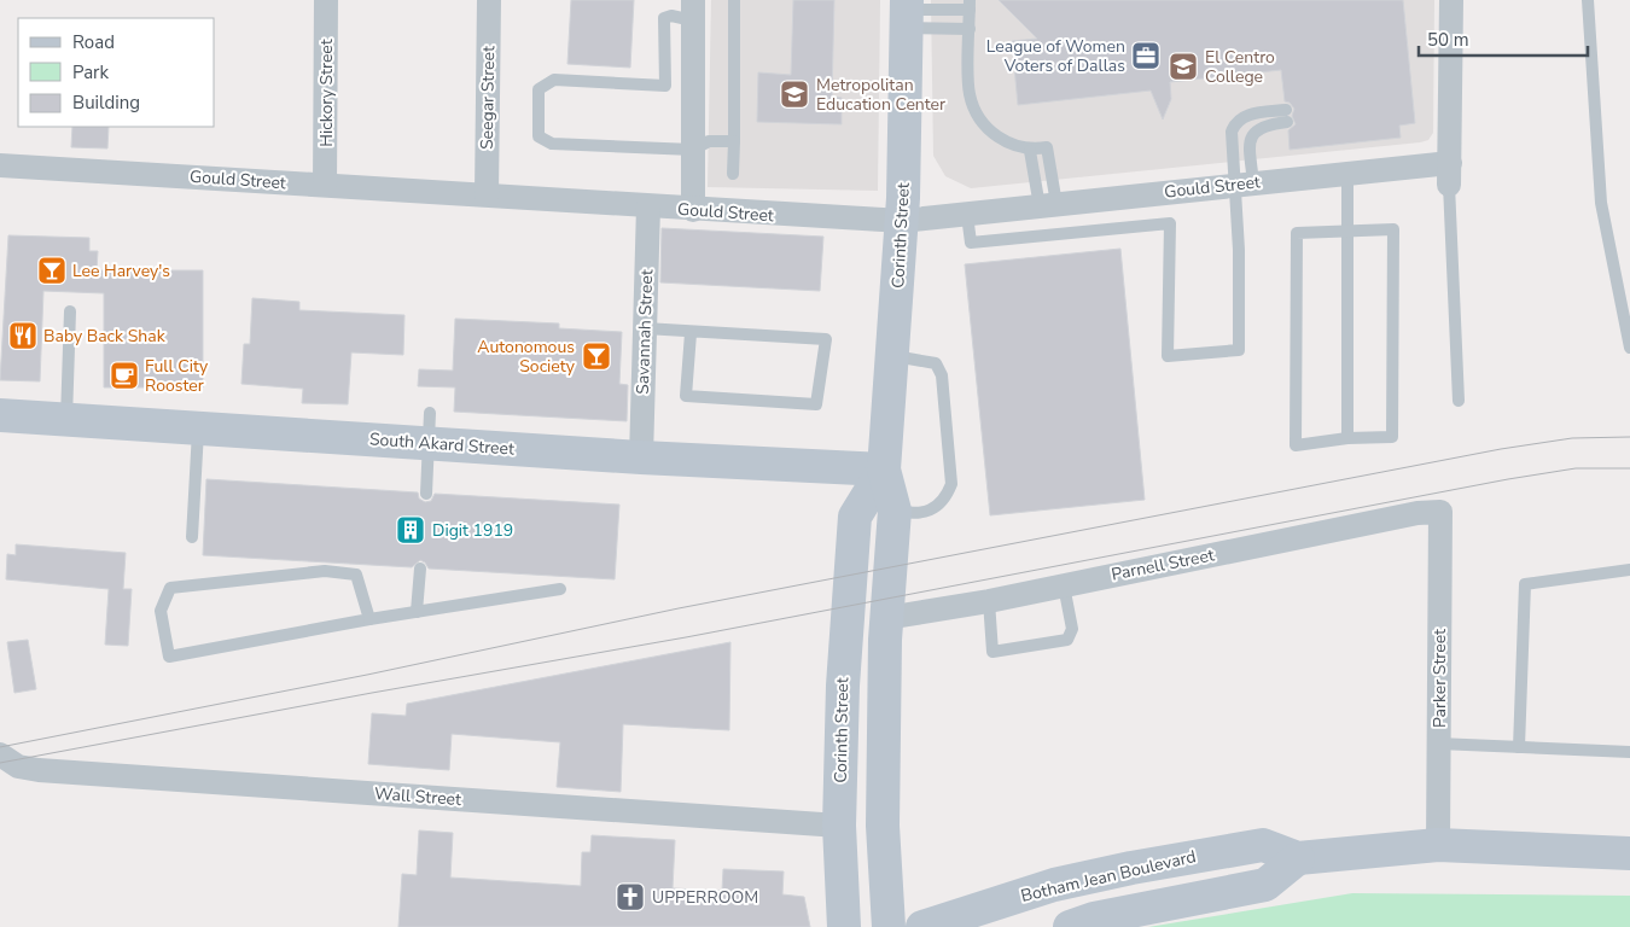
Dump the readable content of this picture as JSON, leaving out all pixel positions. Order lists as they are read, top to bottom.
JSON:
{
  "streets": {
    "main road": ["Corinth Street", "South Akard Street", "Botham Jean Boulevard"],
    "street": [
      "Hickory Street",
      "Seegar Street",
      "Gould Street",
      "Savannah Street",
      "Parnell Street",
      "Parker Street",
      "Wall Street"
    ]
  },
  "crossings": [
    ["Hickory Street", "Gould Street"],
    ["Seegar Street", "Gould Street"],
    ["Gould Street", "Corinth Street"],
    ["Gould Street", "Savannah Street"],
    ["Corinth Street", "South Akard Street"],
    ["Corinth Street", "Parnell Street"],
    ["Corinth Street", "Wall Street"],
    ["Savannah Street", "South Akard Street"],
    ["Parnell Street", "Parker Street"],
    ["Parker Street", "Botham Jean Boulevard"]
  ],
  "places": {
    "office": ["League of Women Voters of Dallas"],
    "school or university": ["El Centro College", "Metropolitan Education Center"],
    "bar": ["Lee Harvey's", "Autonomous Society"],
    "restaurant": ["Baby Back Shak"],
    "cafe": ["Full City Rooster"],
    "building": ["Digit 1919"],
    "church": ["UPPERROOM"]
  },
  "legend": ["Road", "Park", "Building"],
  "scale_bar": "50 m"
}
